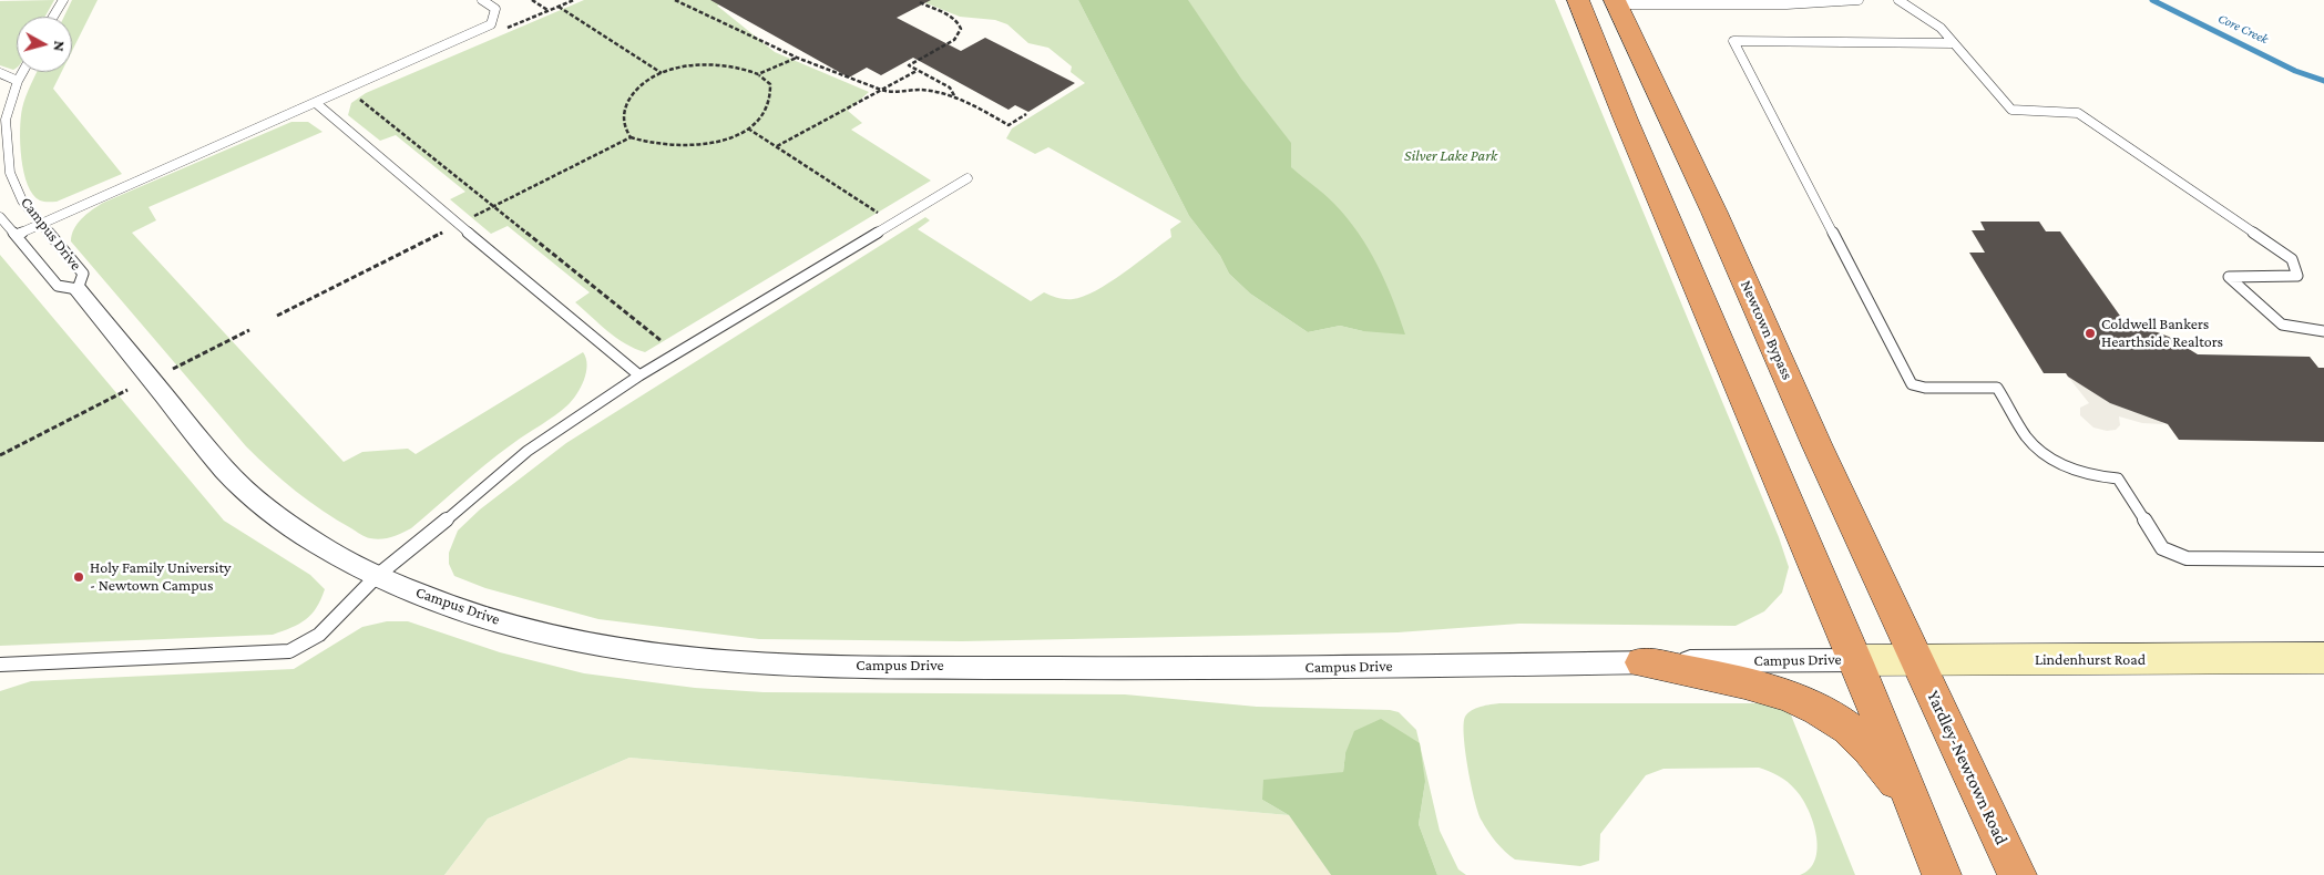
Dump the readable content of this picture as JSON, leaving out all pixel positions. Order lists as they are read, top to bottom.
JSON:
{
  "streets": {
    "highway": ["Newtown Bypass", "Yardley-Newtown Road"],
    "street": ["Campus Drive", "Lindenhurst Road"]
  },
  "crossings": [
    ["Campus Drive", "Lindenhurst Road"],
    ["Newtown Bypass", "Lindenhurst Road"],
    ["Newtown Bypass", "Yardley-Newtown Road"],
    ["Lindenhurst Road", "Yardley-Newtown Road"]
  ],
  "water": ["Core Creek"],
  "parks": ["Silver Lake Park"],
  "places": ["Coldwell Bankers Hearthside Realtors", "Holy Family University - Newtown Campus"],
  "north": "right"
}
